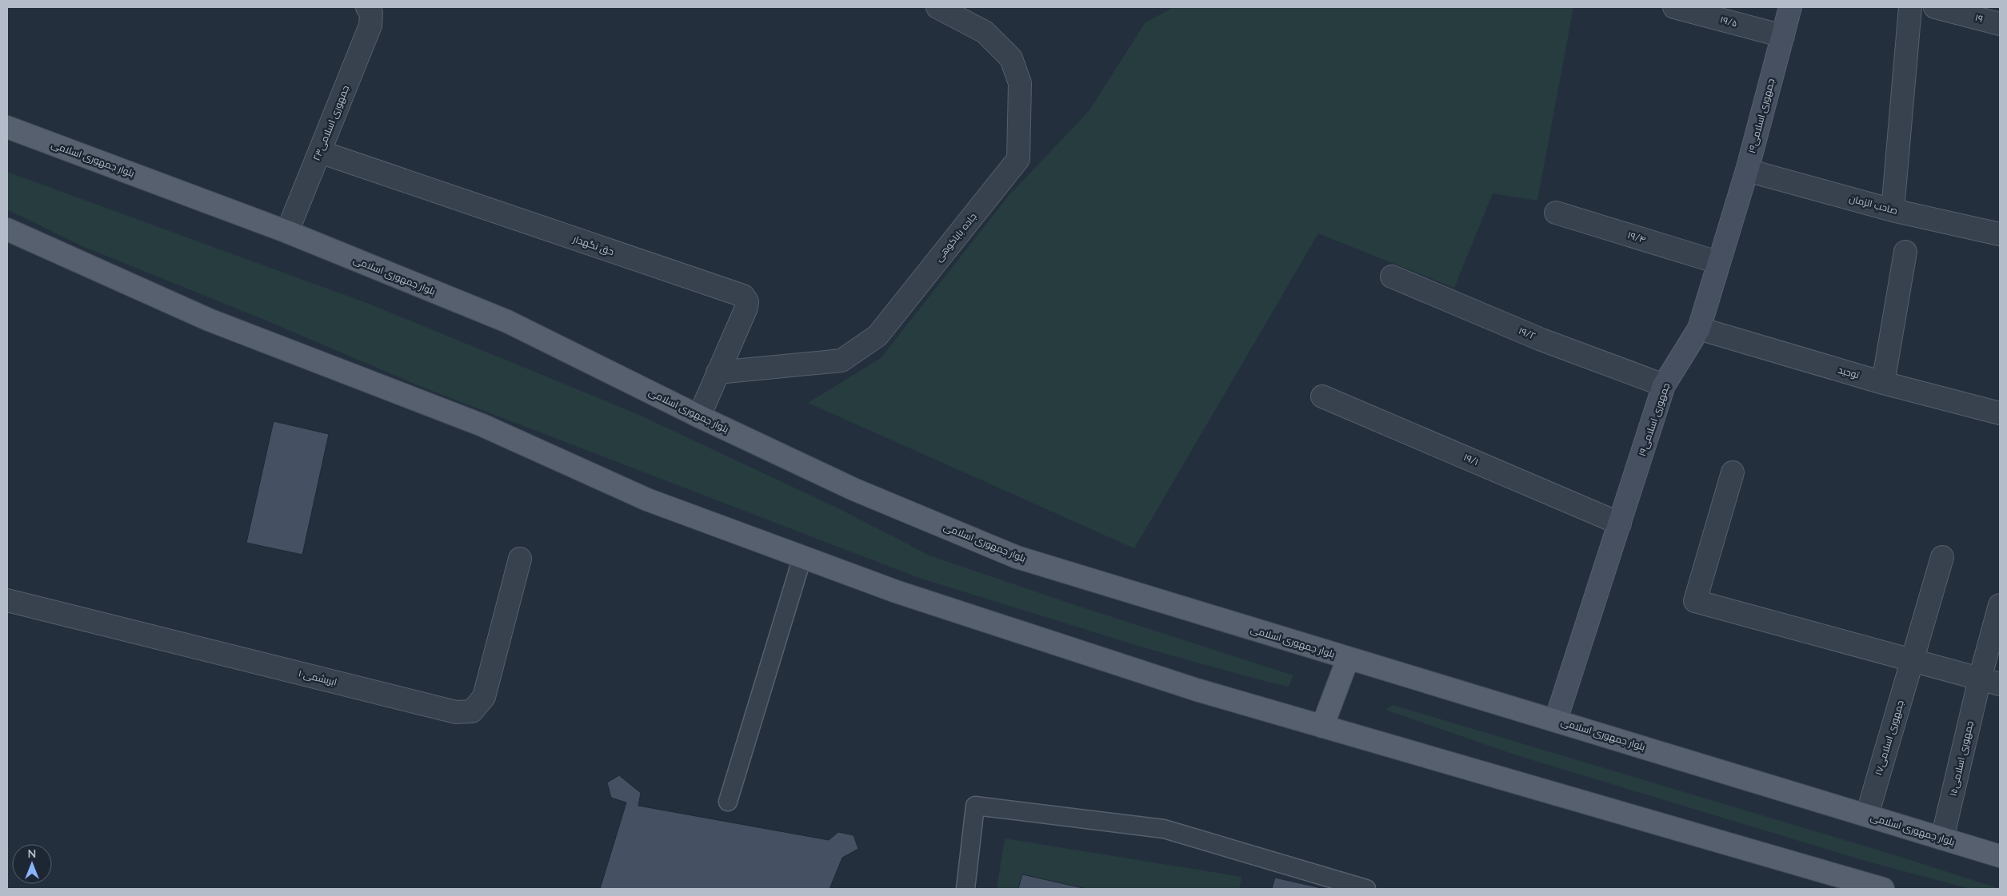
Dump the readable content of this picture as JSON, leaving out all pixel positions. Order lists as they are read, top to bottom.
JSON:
{
  "streets": {
    "main road": ["بلوار جمهوری اسلامی"],
    "street": [
      "۱۹",
      "۱۹/۵",
      "جمهوری اسلامی۱۹",
      "جمهوری اسلامی۲۳",
      "صاحب الزمان",
      "جاده باباکوهی",
      "۱۹/۴",
      "حق نگهدار",
      "۱۹/۲",
      "توحید",
      "۱۹/۱",
      "ابریشمی۱۰",
      "جمهوری اسلامی۱۷",
      "جمهوری اسلامی۱۵"
    ]
  },
  "crossings": [
    ["۱۹/۵", "جمهوری اسلامی۱۹"],
    ["جمهوری اسلامی۱۹", "بلوار جمهوری اسلامی"],
    ["جمهوری اسلامی۱۹", "صاحب الزمان"],
    ["جمهوری اسلامی۱۹", "۱۹/۴"],
    ["جمهوری اسلامی۱۹", "۱۹/۲"],
    ["جمهوری اسلامی۱۹", "توحید"],
    ["جمهوری اسلامی۱۹", "۱۹/۱"],
    ["جمهوری اسلامی۲۳", "بلوار جمهوری اسلامی"],
    ["جمهوری اسلامی۲۳", "حق نگهدار"],
    ["بلوار جمهوری اسلامی", "حق نگهدار"],
    ["بلوار جمهوری اسلامی", "جمهوری اسلامی۱۷"],
    ["بلوار جمهوری اسلامی", "جمهوری اسلامی۱۵"],
    ["جاده باباکوهی", "حق نگهدار"]
  ],
  "north": "top"
}
